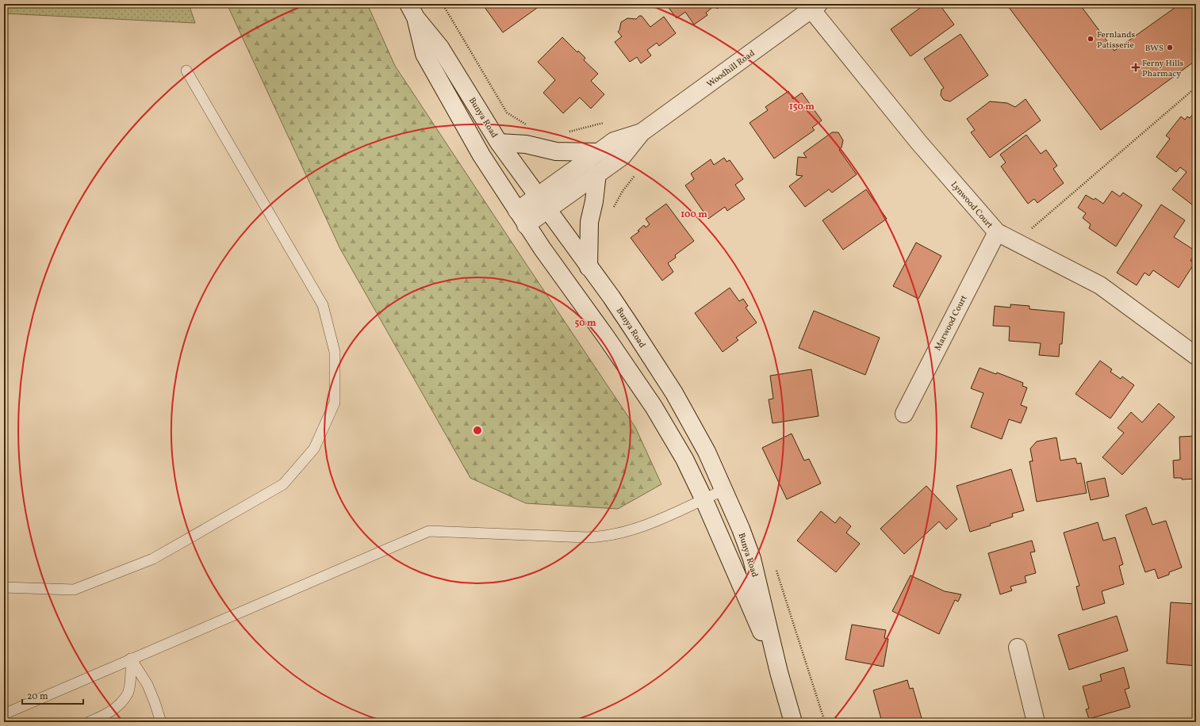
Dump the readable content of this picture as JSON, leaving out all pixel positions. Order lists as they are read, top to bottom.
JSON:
{
  "streets": {
    "main road": [
      "Woodhill Road",
      "Bunya Road",
      "Lynwood Court",
      "Marwood Court"
    ]
  },
  "crossings": [
    ["Woodhill Road", "Bunya Road"],
    ["Woodhill Road", "Lynwood Court"],
    ["Lynwood Court", "Marwood Court"]
  ],
  "places": {
    "other": ["Fernlands Patisserie", "BWS"],
    "health": ["Ferny Hills Pharmacy"]
  },
  "scale_bar": "20 m",
  "rings": ["150 m", "100 m", "50 m"]
}
